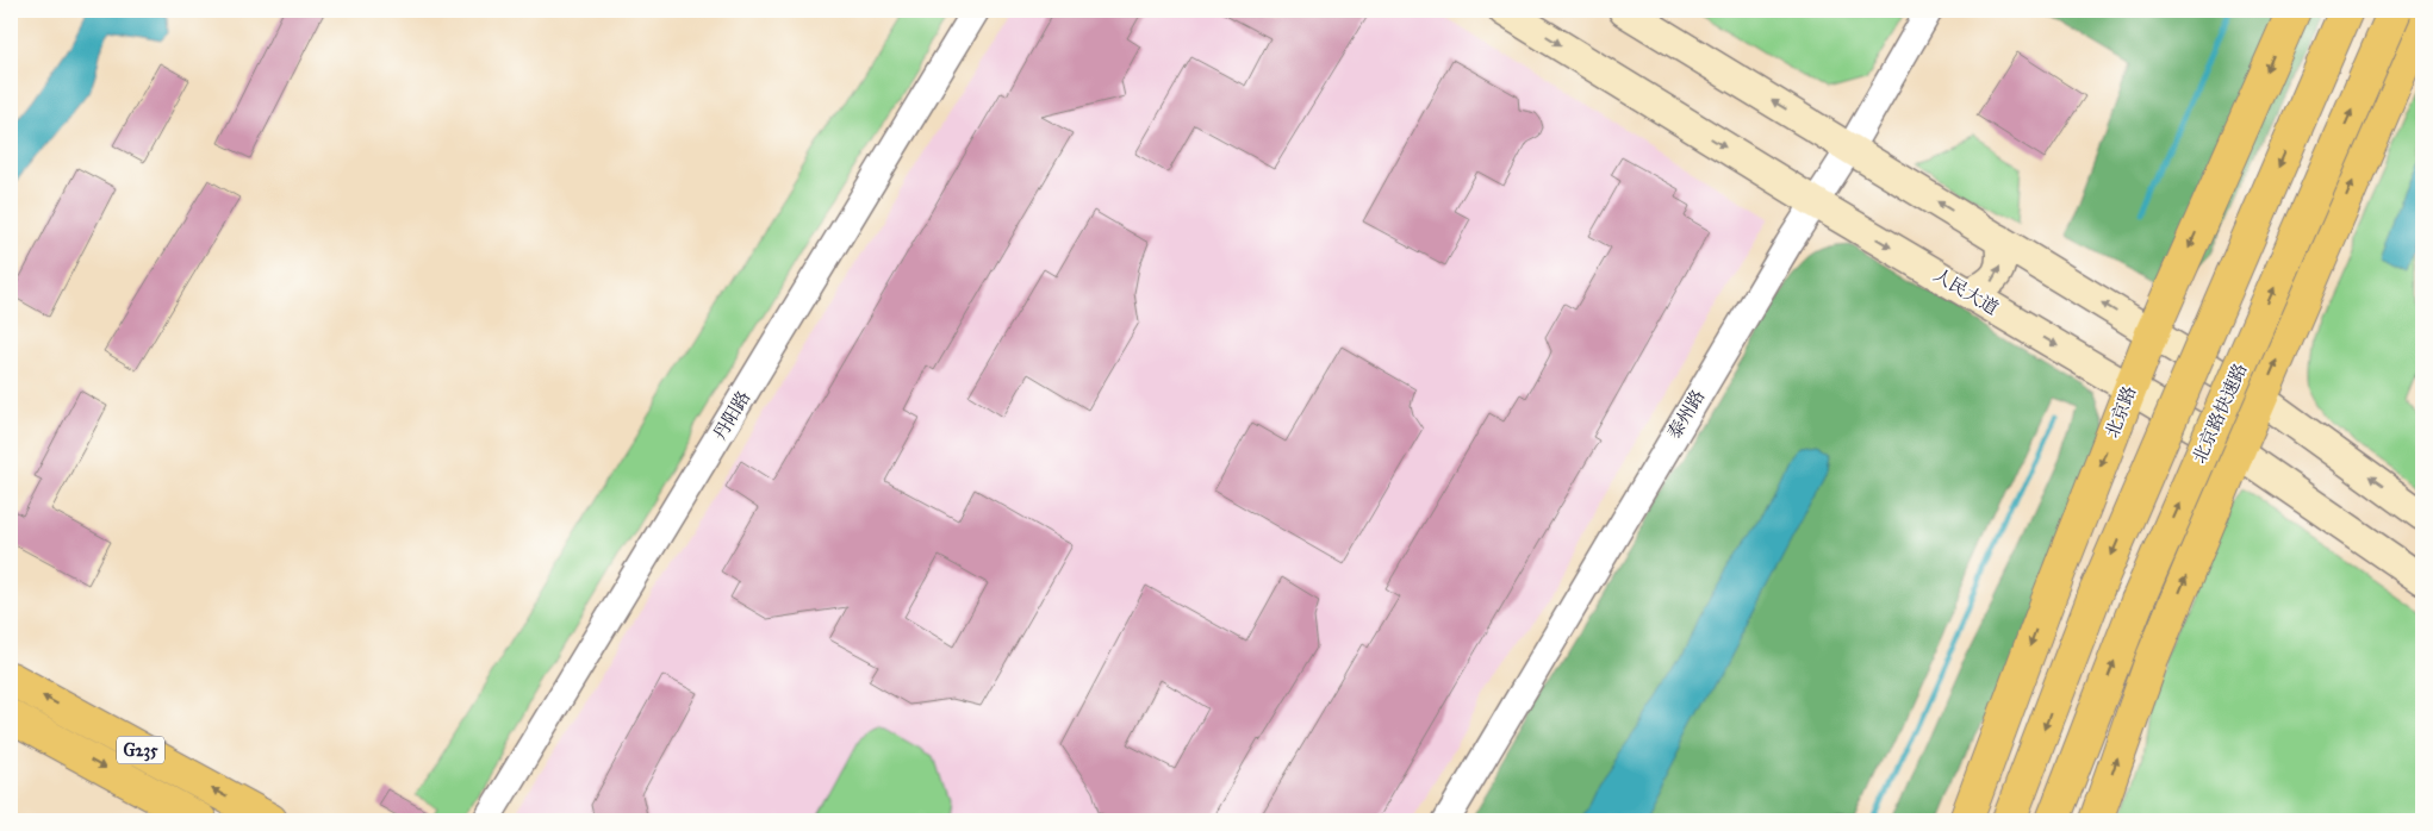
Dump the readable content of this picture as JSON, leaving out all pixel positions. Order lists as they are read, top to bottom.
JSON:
{
  "streets": {
    "main road": [
      "人民大道",
      "北京路",
      "北京路快速路",
      "G235"
    ],
    "street": ["泰州路", "丹阳路"]
  },
  "crossings": [
    ["人民大道", "北京路"],
    ["人民大道", "泰州路"]
  ]
}
